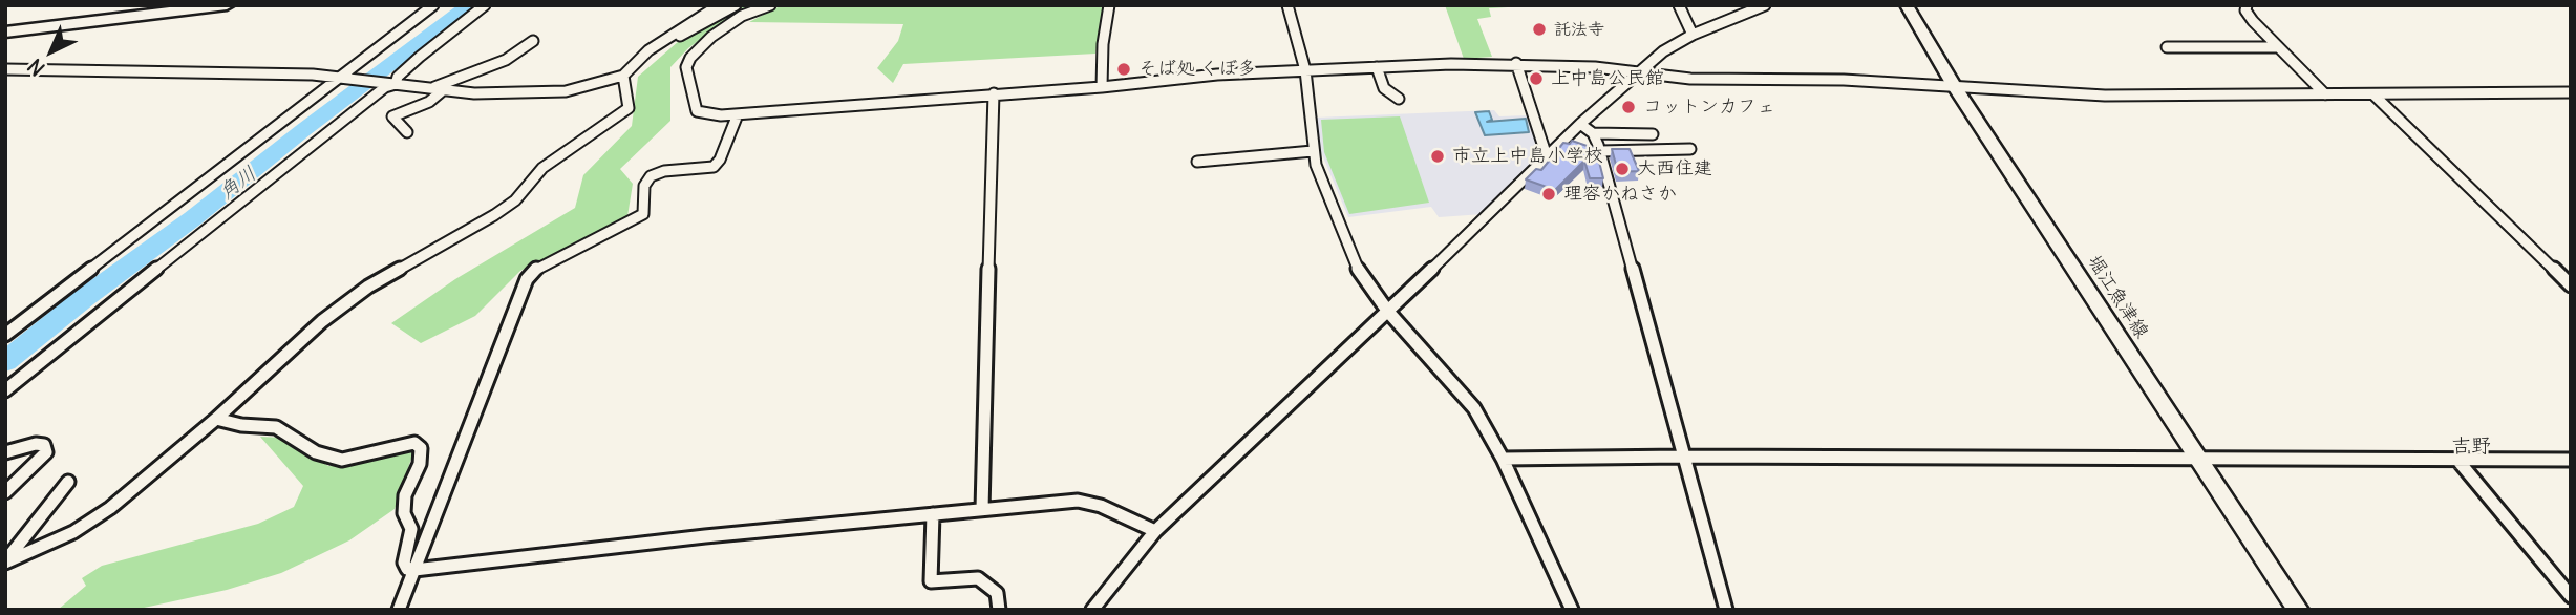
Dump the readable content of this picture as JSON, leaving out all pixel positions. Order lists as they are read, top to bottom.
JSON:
{
  "streets": {
    "main road": ["堀江魚津線"]
  },
  "districts": ["吉野"],
  "water": ["角川"],
  "places": [
    "託法寺",
    "そば処 くぼ多",
    "上中島公民館",
    "コットンカフェ",
    "市立上中島小学校",
    "大西住建",
    "理容かねさか"
  ],
  "north": "bottom left"
}
